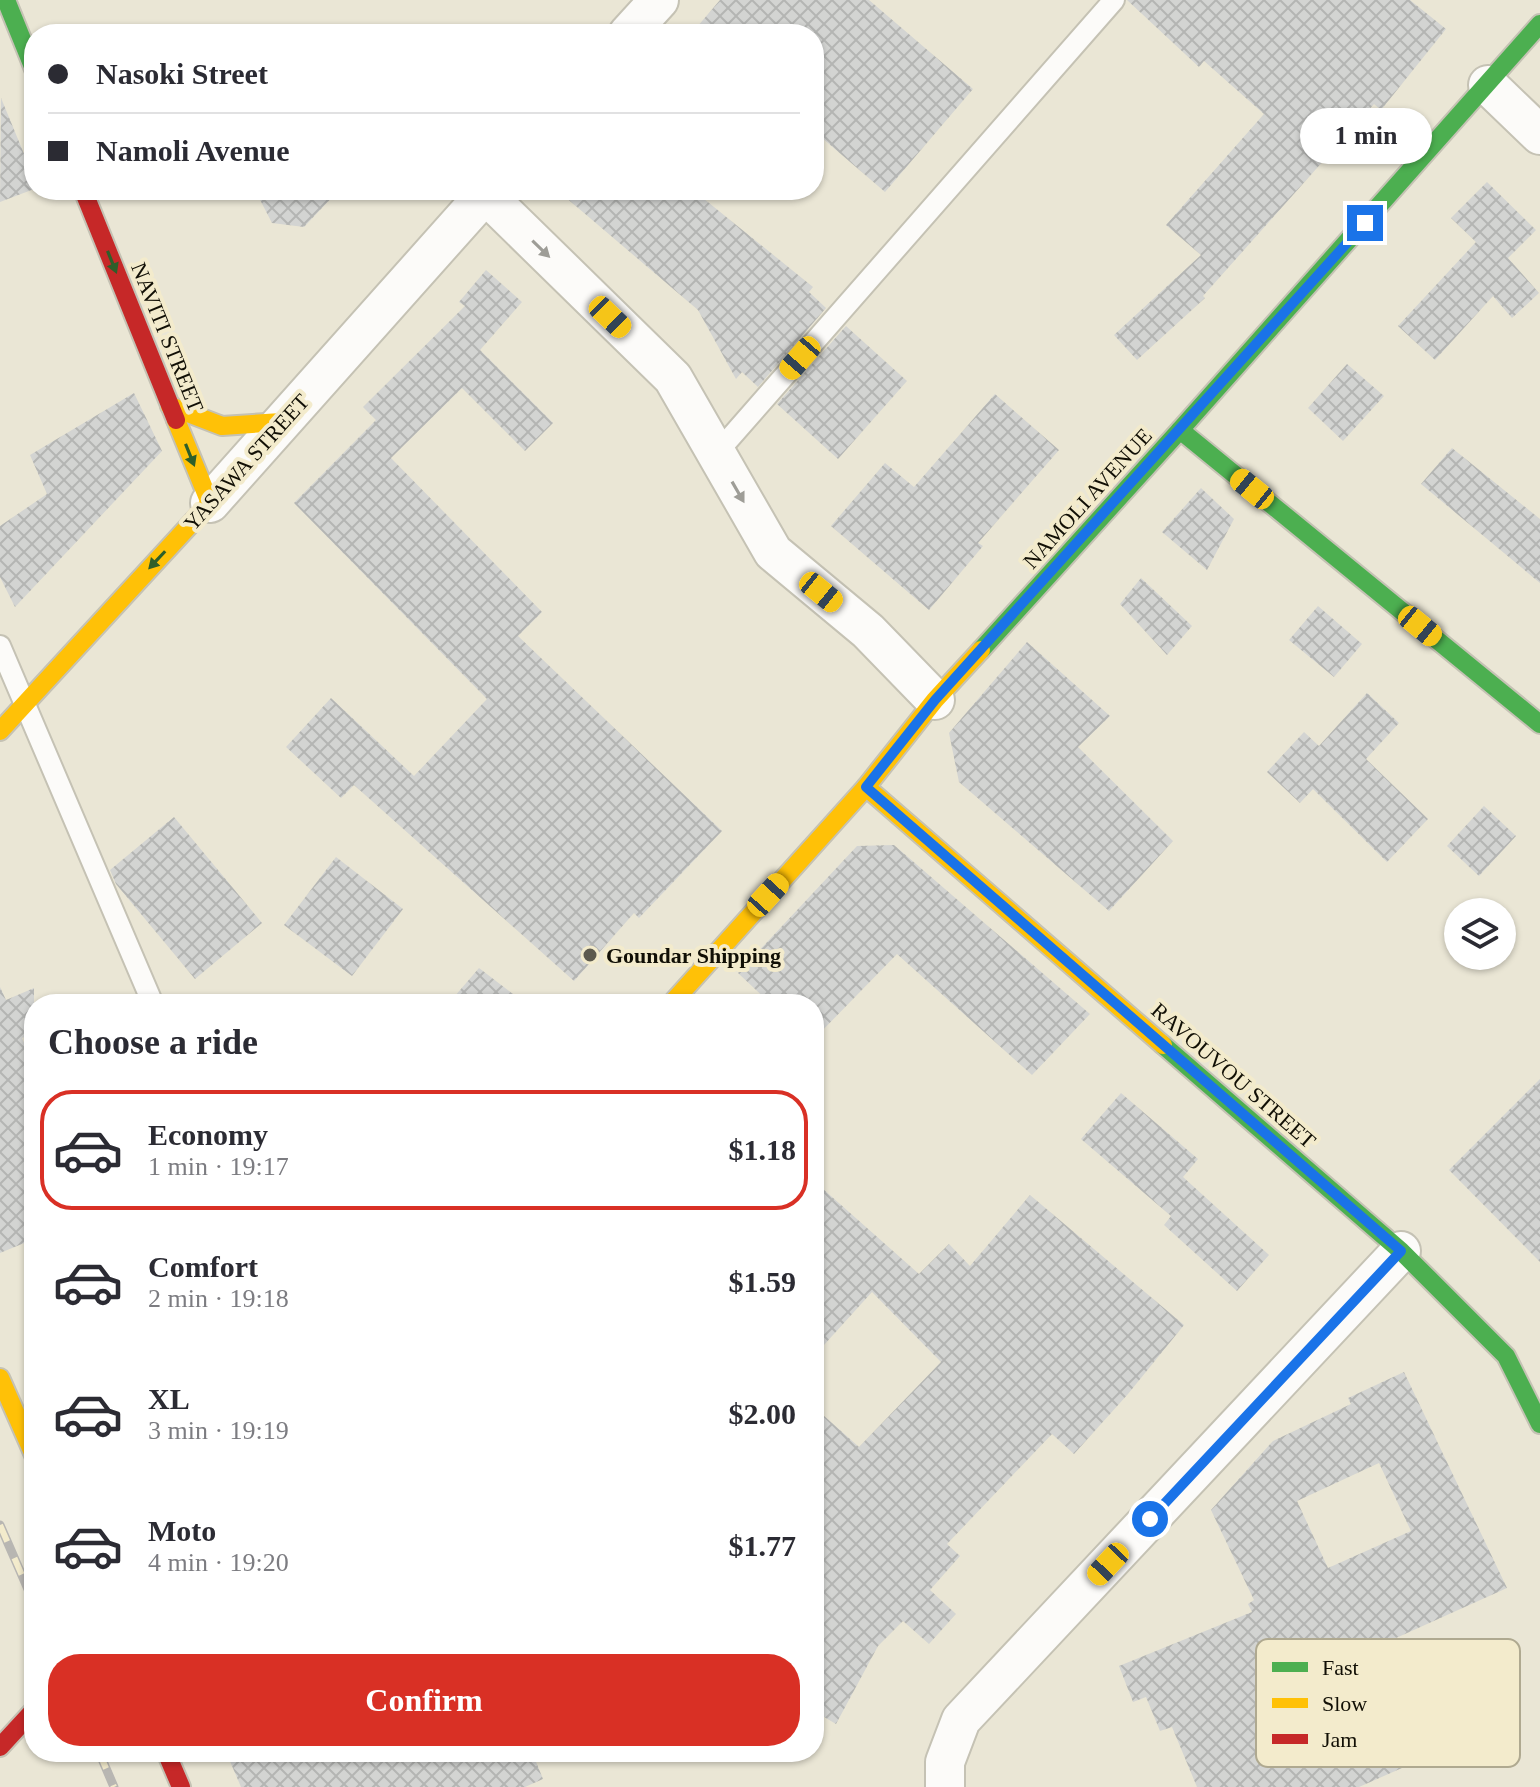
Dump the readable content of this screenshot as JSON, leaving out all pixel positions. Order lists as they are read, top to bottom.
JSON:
{
  "streets": {
    "main road": [
      "NAVITI STREET",
      "YASAWA STREET",
      "NAMOLI AVENUE",
      "RAVOUVOU STREET"
    ]
  },
  "crossings": [
    ["NAVITI STREET", "YASAWA STREET"],
    ["NAMOLI AVENUE", "RAVOUVOU STREET"]
  ],
  "one_way": ["NAVITI STREET", "YASAWA STREET"],
  "places": ["Goundar Shipping"],
  "legend": ["Fast", "Slow", "Jam"],
  "page": {
    "banner": ["Nasoki Street", "Namoli Avenue"],
    "bubble": "1 min",
    "heading": "Choose a ride",
    "list": [
      {
        "name": "Economy",
        "note": "1 min · 19:17",
        "value": "$1.18"
      },
      {
        "name": "Comfort",
        "note": "2 min · 19:18",
        "value": "$1.59"
      },
      {
        "name": "XL",
        "note": "3 min · 19:19",
        "value": "$2.00"
      },
      {
        "name": "Moto",
        "note": "4 min · 19:20",
        "value": "$1.77"
      }
    ],
    "buttons": "Confirm"
  }
}
